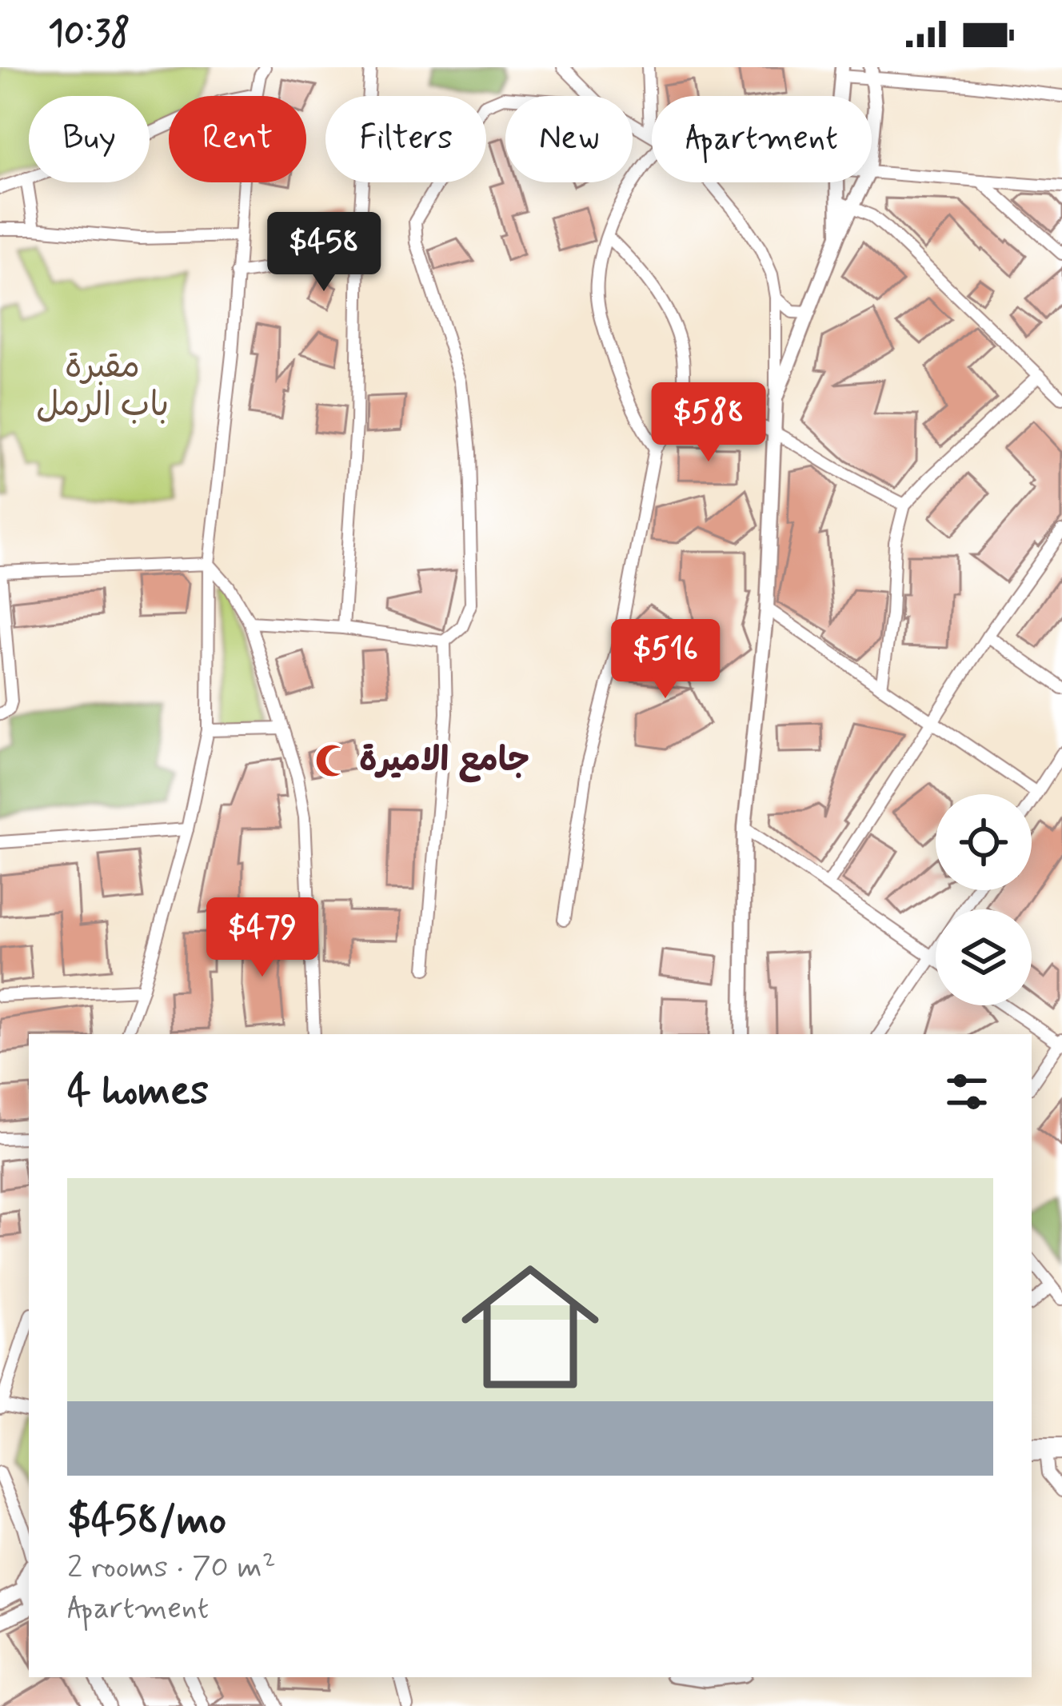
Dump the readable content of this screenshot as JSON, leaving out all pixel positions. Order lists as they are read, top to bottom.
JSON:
{
  "parks": ["مقبرة باب الرمل"],
  "places": {
    "mosque": ["جامع الاميرة"]
  },
  "page": {
    "status": "10:38",
    "chip": [
      "Buy",
      "Rent",
      "Filters",
      "New",
      "Apartment"
    ],
    "price": [
      "$458",
      "$588",
      "$516",
      "$479"
    ],
    "heading": "4 homes",
    "list": [
      {
        "name": "$458/mo",
        "note": "2 rooms · 70 m² · Apartment"
      }
    ]
  }
}
